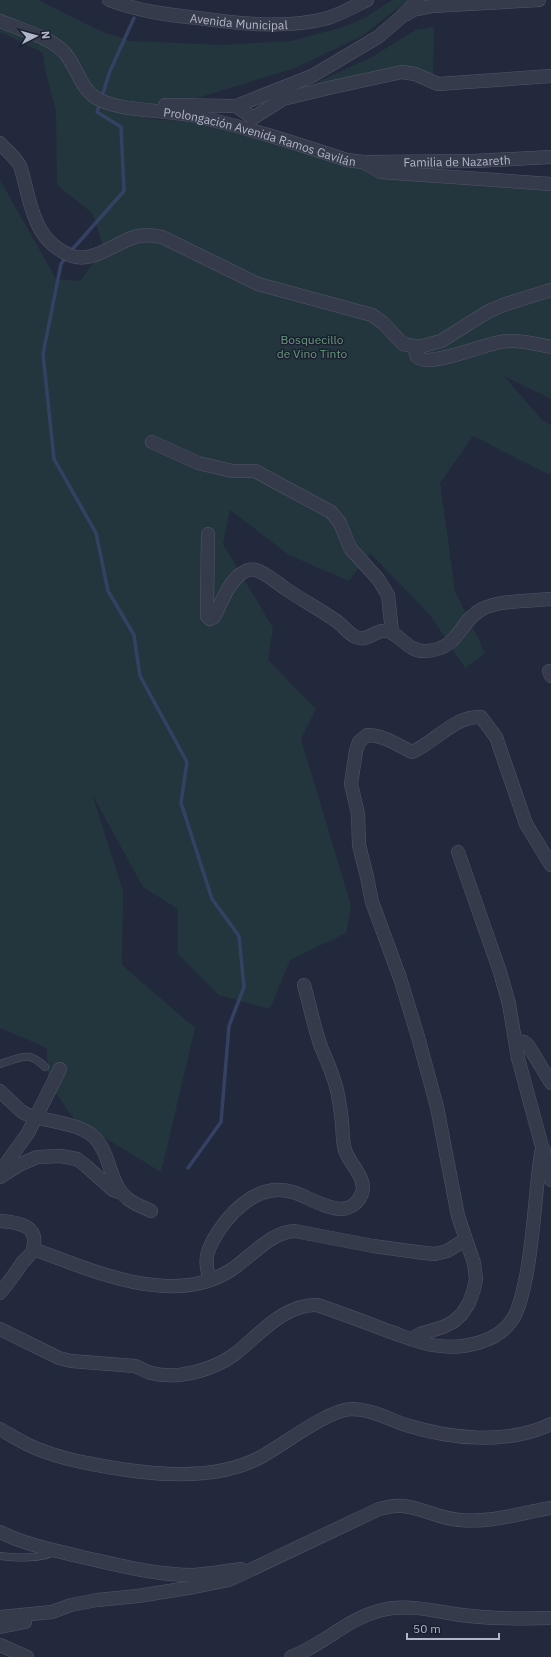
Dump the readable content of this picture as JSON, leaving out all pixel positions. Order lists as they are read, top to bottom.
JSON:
{
  "streets": {
    "street": ["Avenida Municipal", "Prolongación Avenida Ramos Gavilán", "Familia de Nazareth"]
  },
  "crossings": [
    ["Prolongación Avenida Ramos Gavilán", "Familia de Nazareth"]
  ],
  "parks": ["Bosquecillo de Vino Tinto"],
  "scale_bar": "50 m",
  "north": "right"
}
